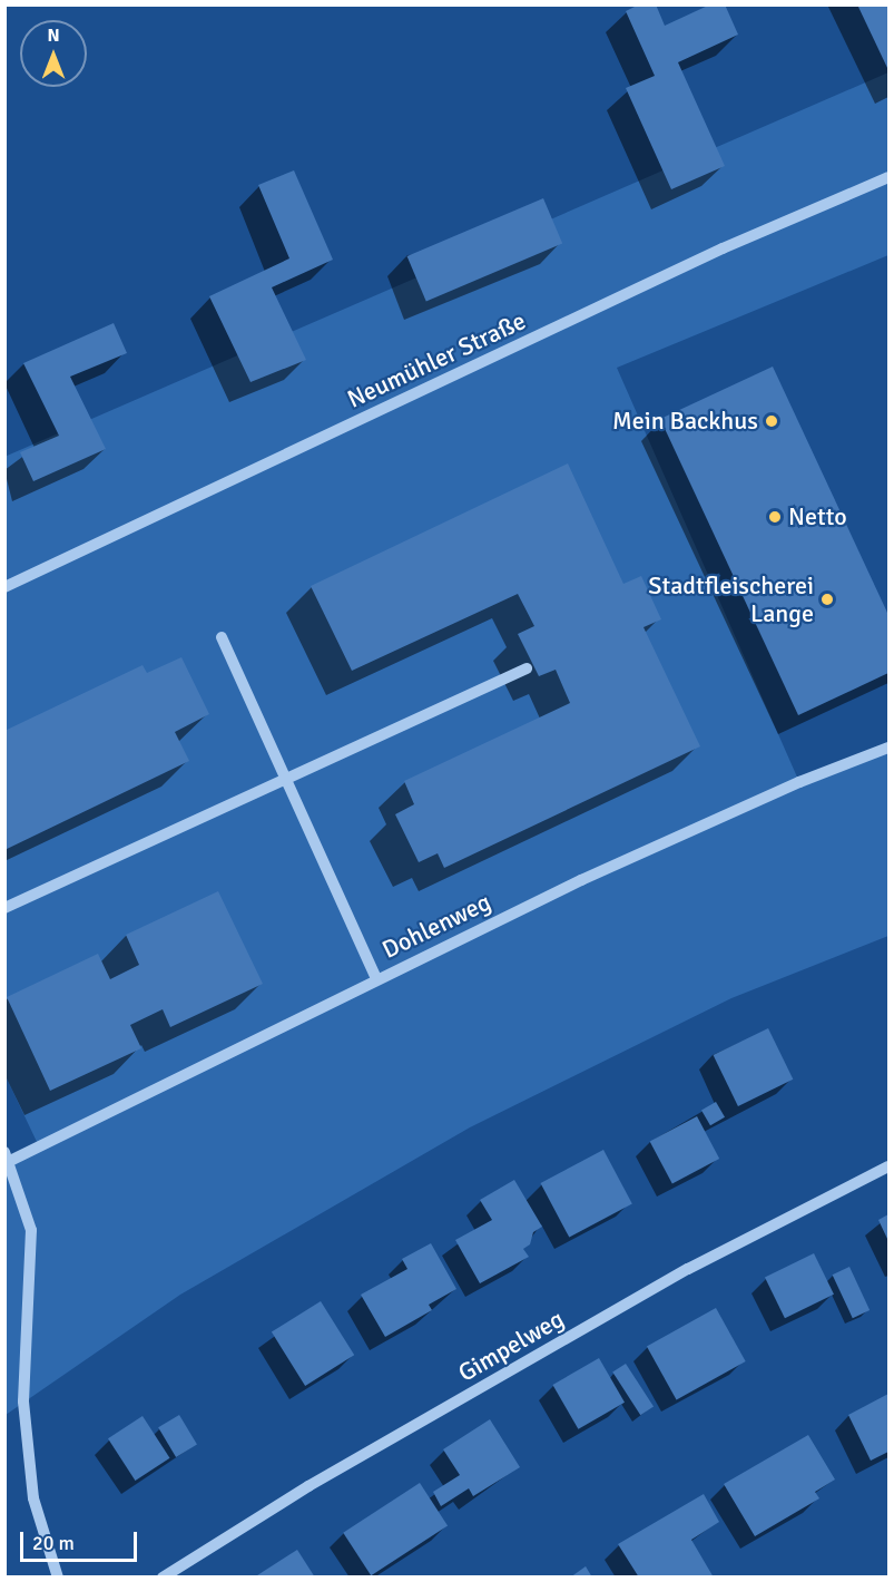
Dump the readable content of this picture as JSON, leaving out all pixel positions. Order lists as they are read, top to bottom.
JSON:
{
  "streets": {
    "street": ["Neumühler Straße", "Dohlenweg", "Gimpelweg"]
  },
  "places": ["Mein Backhus", "Netto", "Stadtfleischerei Lange"],
  "scale_bar": "20 m",
  "north": "top"
}
